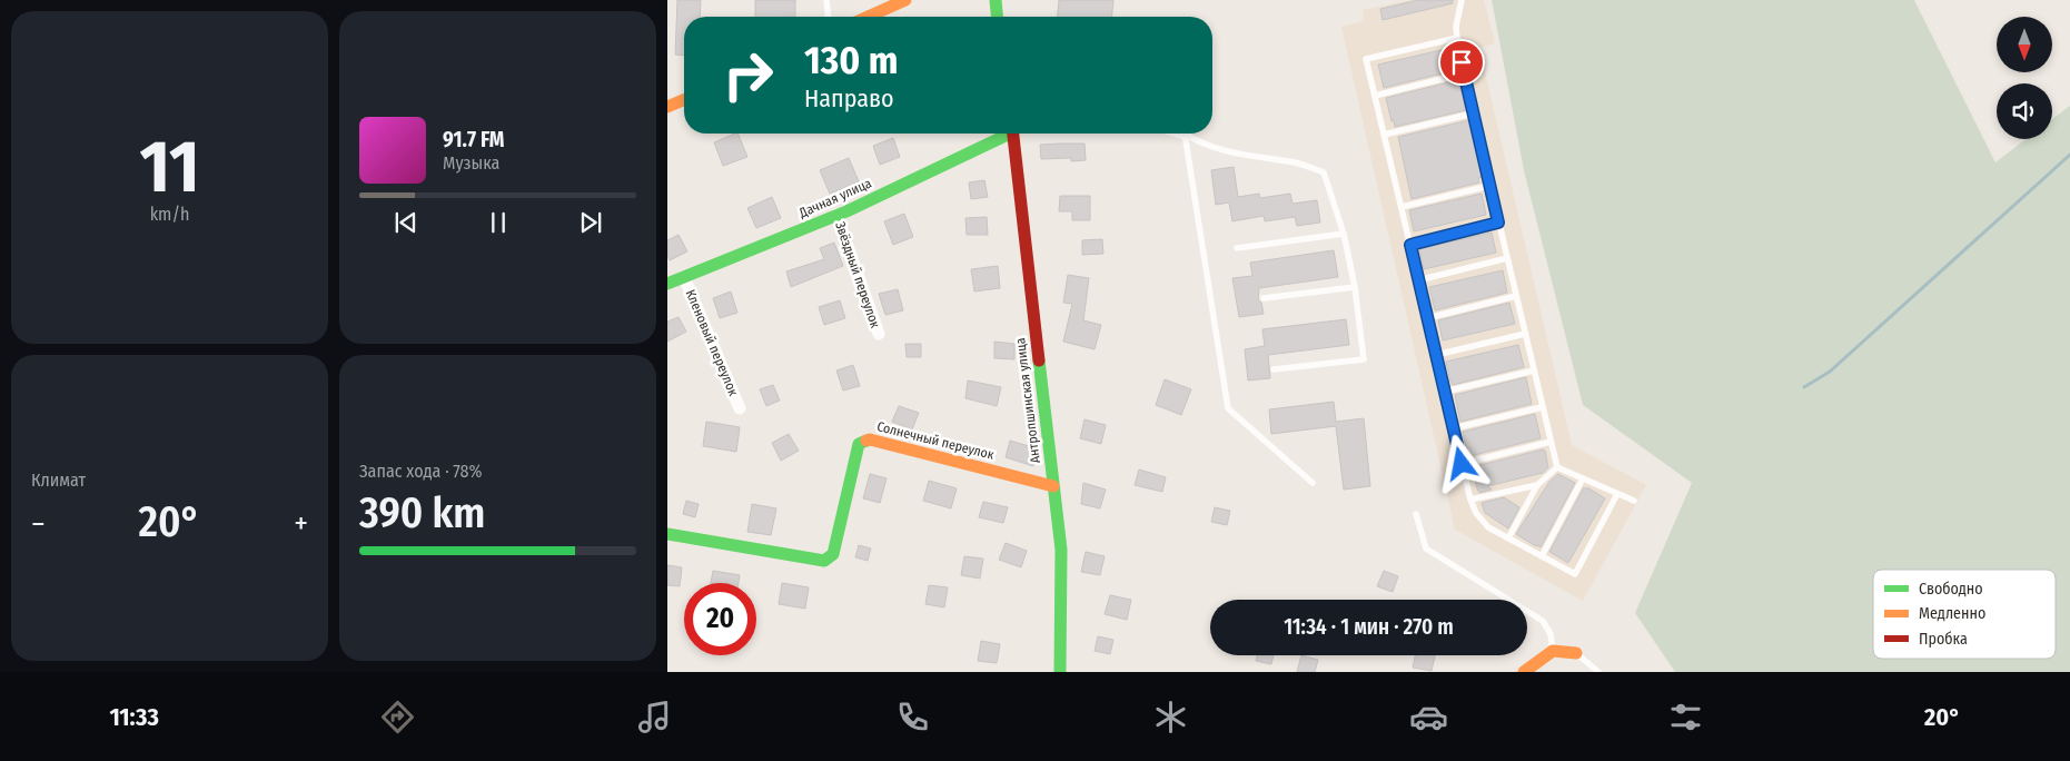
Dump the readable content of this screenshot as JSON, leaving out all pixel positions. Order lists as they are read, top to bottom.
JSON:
{
  "streets": {
    "street": [
      "Дачная улица",
      "Звёздный переулок",
      "Кленовый переулок",
      "Антропшинская улица",
      "Солнечный переулок"
    ]
  },
  "crossings": [
    ["Дачная улица", "Звёздный переулок"],
    ["Дачная улица", "Кленовый переулок"],
    ["Антропшинская улица", "Солнечный переулок"]
  ],
  "legend": ["Свободно", "Медленно", "Пробка"],
  "north": "bottom",
  "page": {
    "tile": [
      ["11", "km/h"],
      "Климат",
      ["Запас хода · 78%", "390 km"]
    ],
    "turn": ["130 m", "Направо"],
    "song": ["91.7 FM", "Музыка"],
    "heat": ["−", "20°", "+"],
    "limit": "20",
    "trip": "11:34 · 1 мин · 270 m",
    "tabs": ["11:33", "20°"]
  }
}
